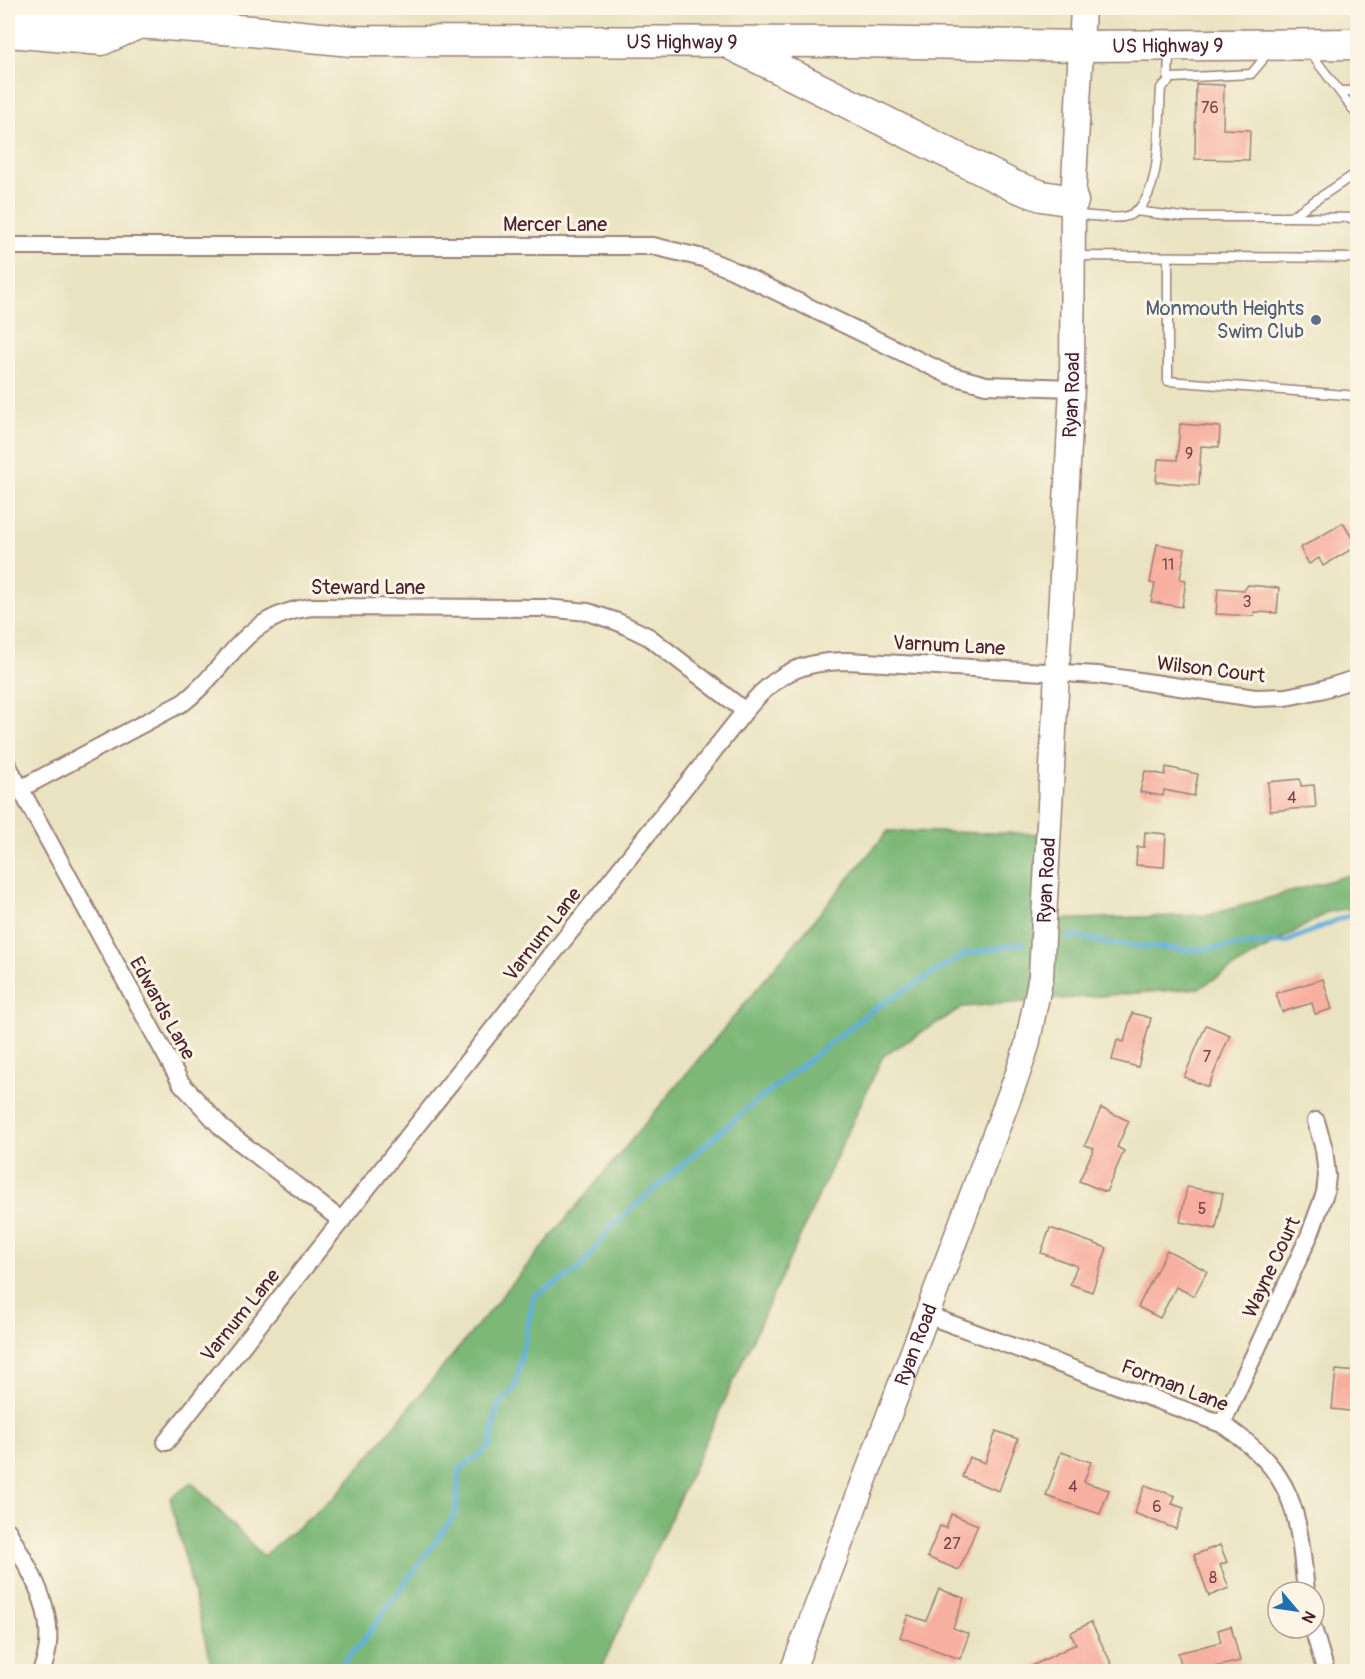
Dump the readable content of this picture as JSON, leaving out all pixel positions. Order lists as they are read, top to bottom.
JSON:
{
  "streets": {
    "highway": ["US Highway 9"],
    "street": [
      "Mercer Lane",
      "Ryan Road",
      "Steward Lane",
      "Varnum Lane",
      "Wilson Court",
      "Edwards Lane",
      "Wayne Court",
      "Forman Lane"
    ]
  },
  "crossings": [
    ["US Highway 9", "Ryan Road"],
    ["Mercer Lane", "Ryan Road"],
    ["Ryan Road", "Varnum Lane"],
    ["Ryan Road", "Wilson Court"],
    ["Ryan Road", "Forman Lane"],
    ["Steward Lane", "Varnum Lane"],
    ["Steward Lane", "Edwards Lane"],
    ["Varnum Lane", "Wilson Court"],
    ["Varnum Lane", "Edwards Lane"],
    ["Wayne Court", "Forman Lane"]
  ],
  "places": ["Monmouth Heights Swim Club"],
  "house_numbers": [
    "76",
    "9",
    "11",
    "3",
    "4",
    "7",
    "5",
    "4",
    "6",
    "27",
    "8"
  ],
  "north": "bottom right"
}
